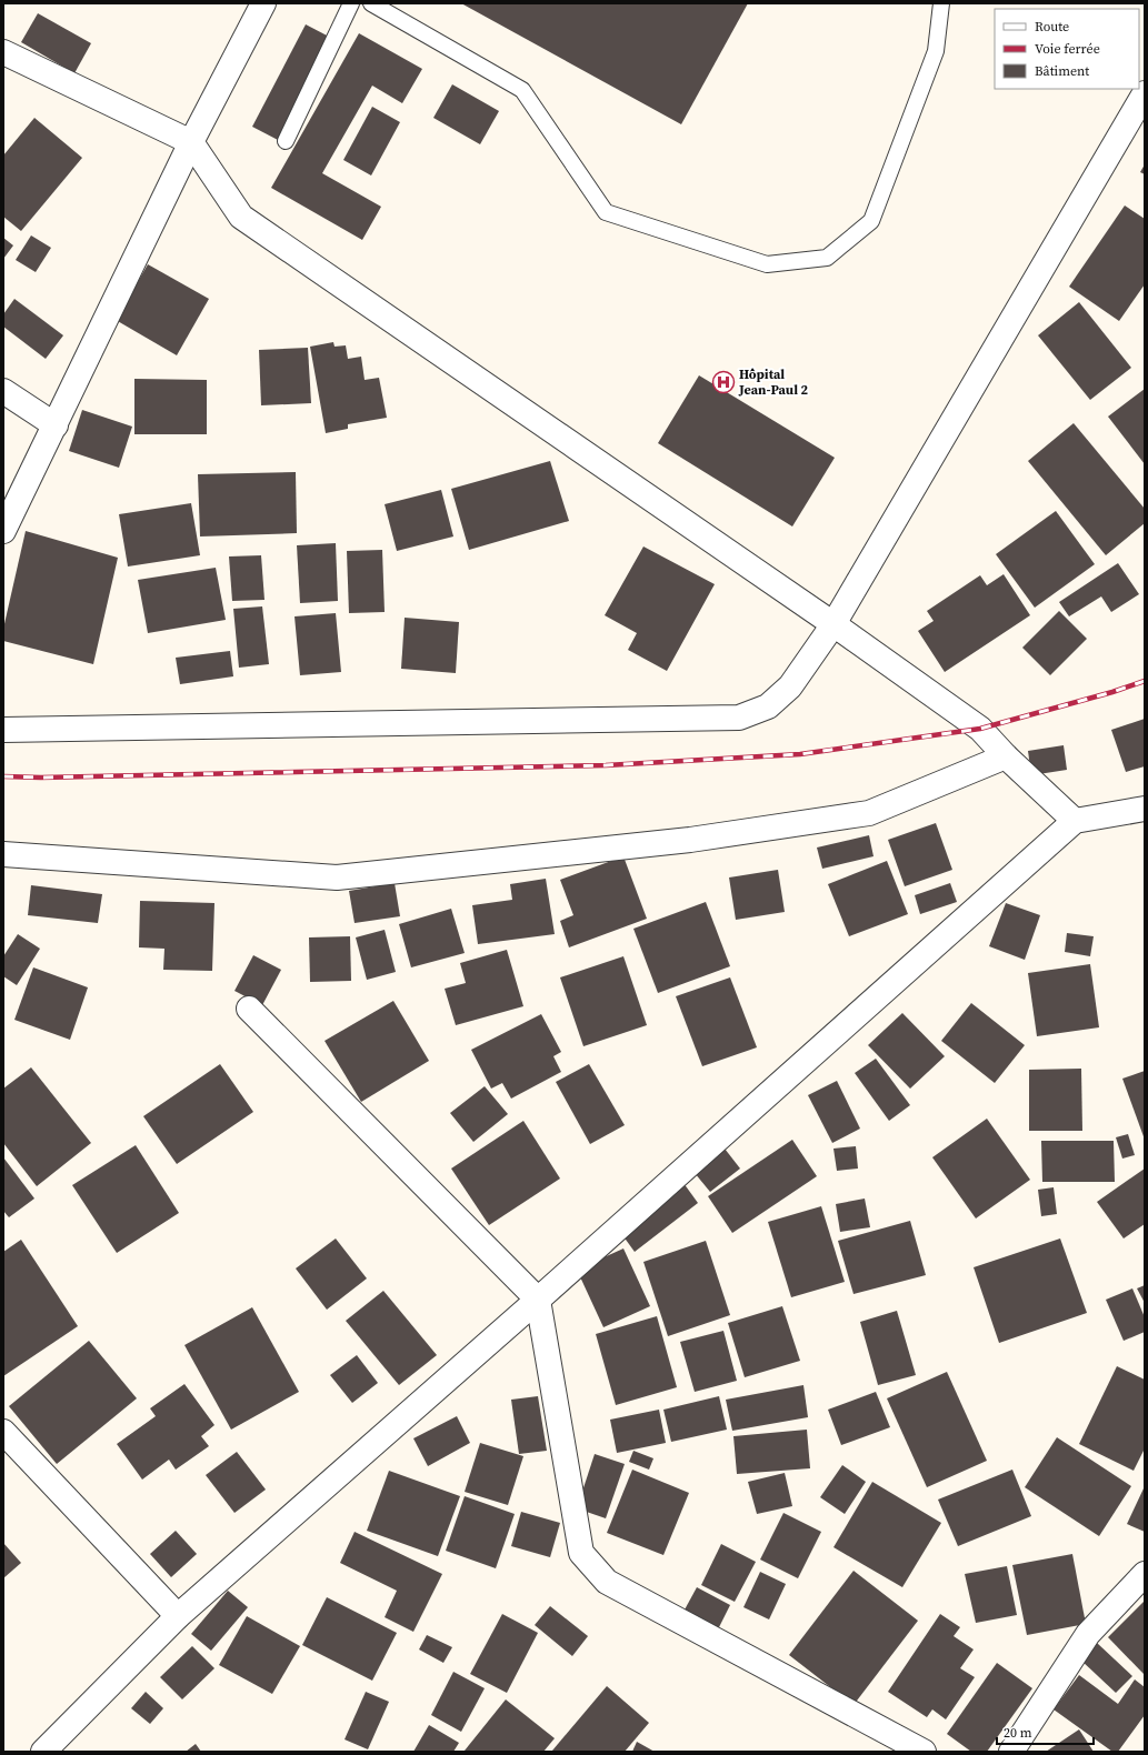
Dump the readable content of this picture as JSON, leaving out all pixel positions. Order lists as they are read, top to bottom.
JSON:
{
  "places": {
    "hospital": ["Hôpital Jean-Paul 2"]
  },
  "legend": ["Route", "Voie ferrée", "Bâtiment"],
  "scale_bar": "20 m"
}
